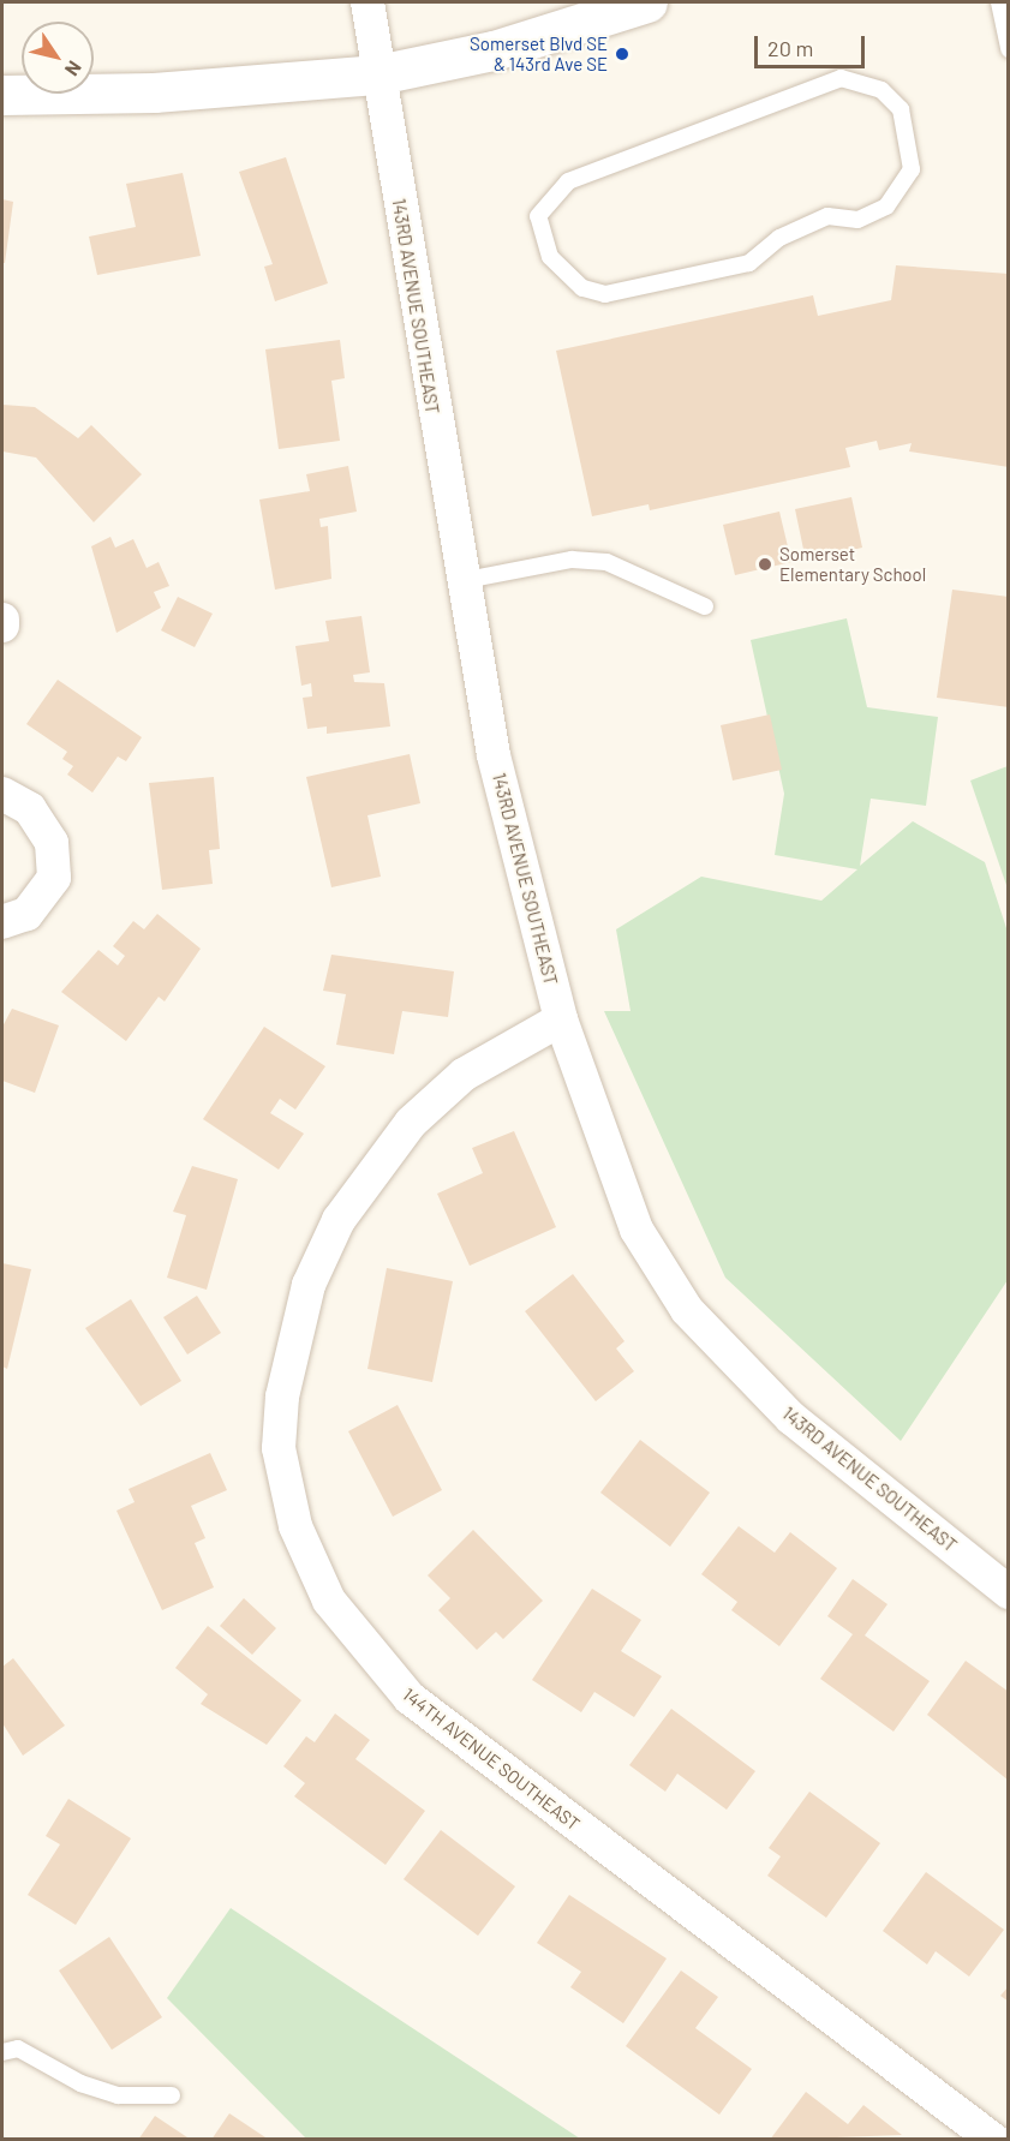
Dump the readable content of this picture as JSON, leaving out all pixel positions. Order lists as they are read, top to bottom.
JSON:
{
  "streets": {
    "street": ["143RD AVENUE SOUTHEAST", "144TH AVENUE SOUTHEAST"]
  },
  "crossings": [
    ["143RD AVENUE SOUTHEAST", "144TH AVENUE SOUTHEAST"]
  ],
  "places": ["Somerset Blvd SE & 143rd Ave SE", "Somerset Elementary School"],
  "scale_bar": "20 m",
  "north": "bottom right"
}
